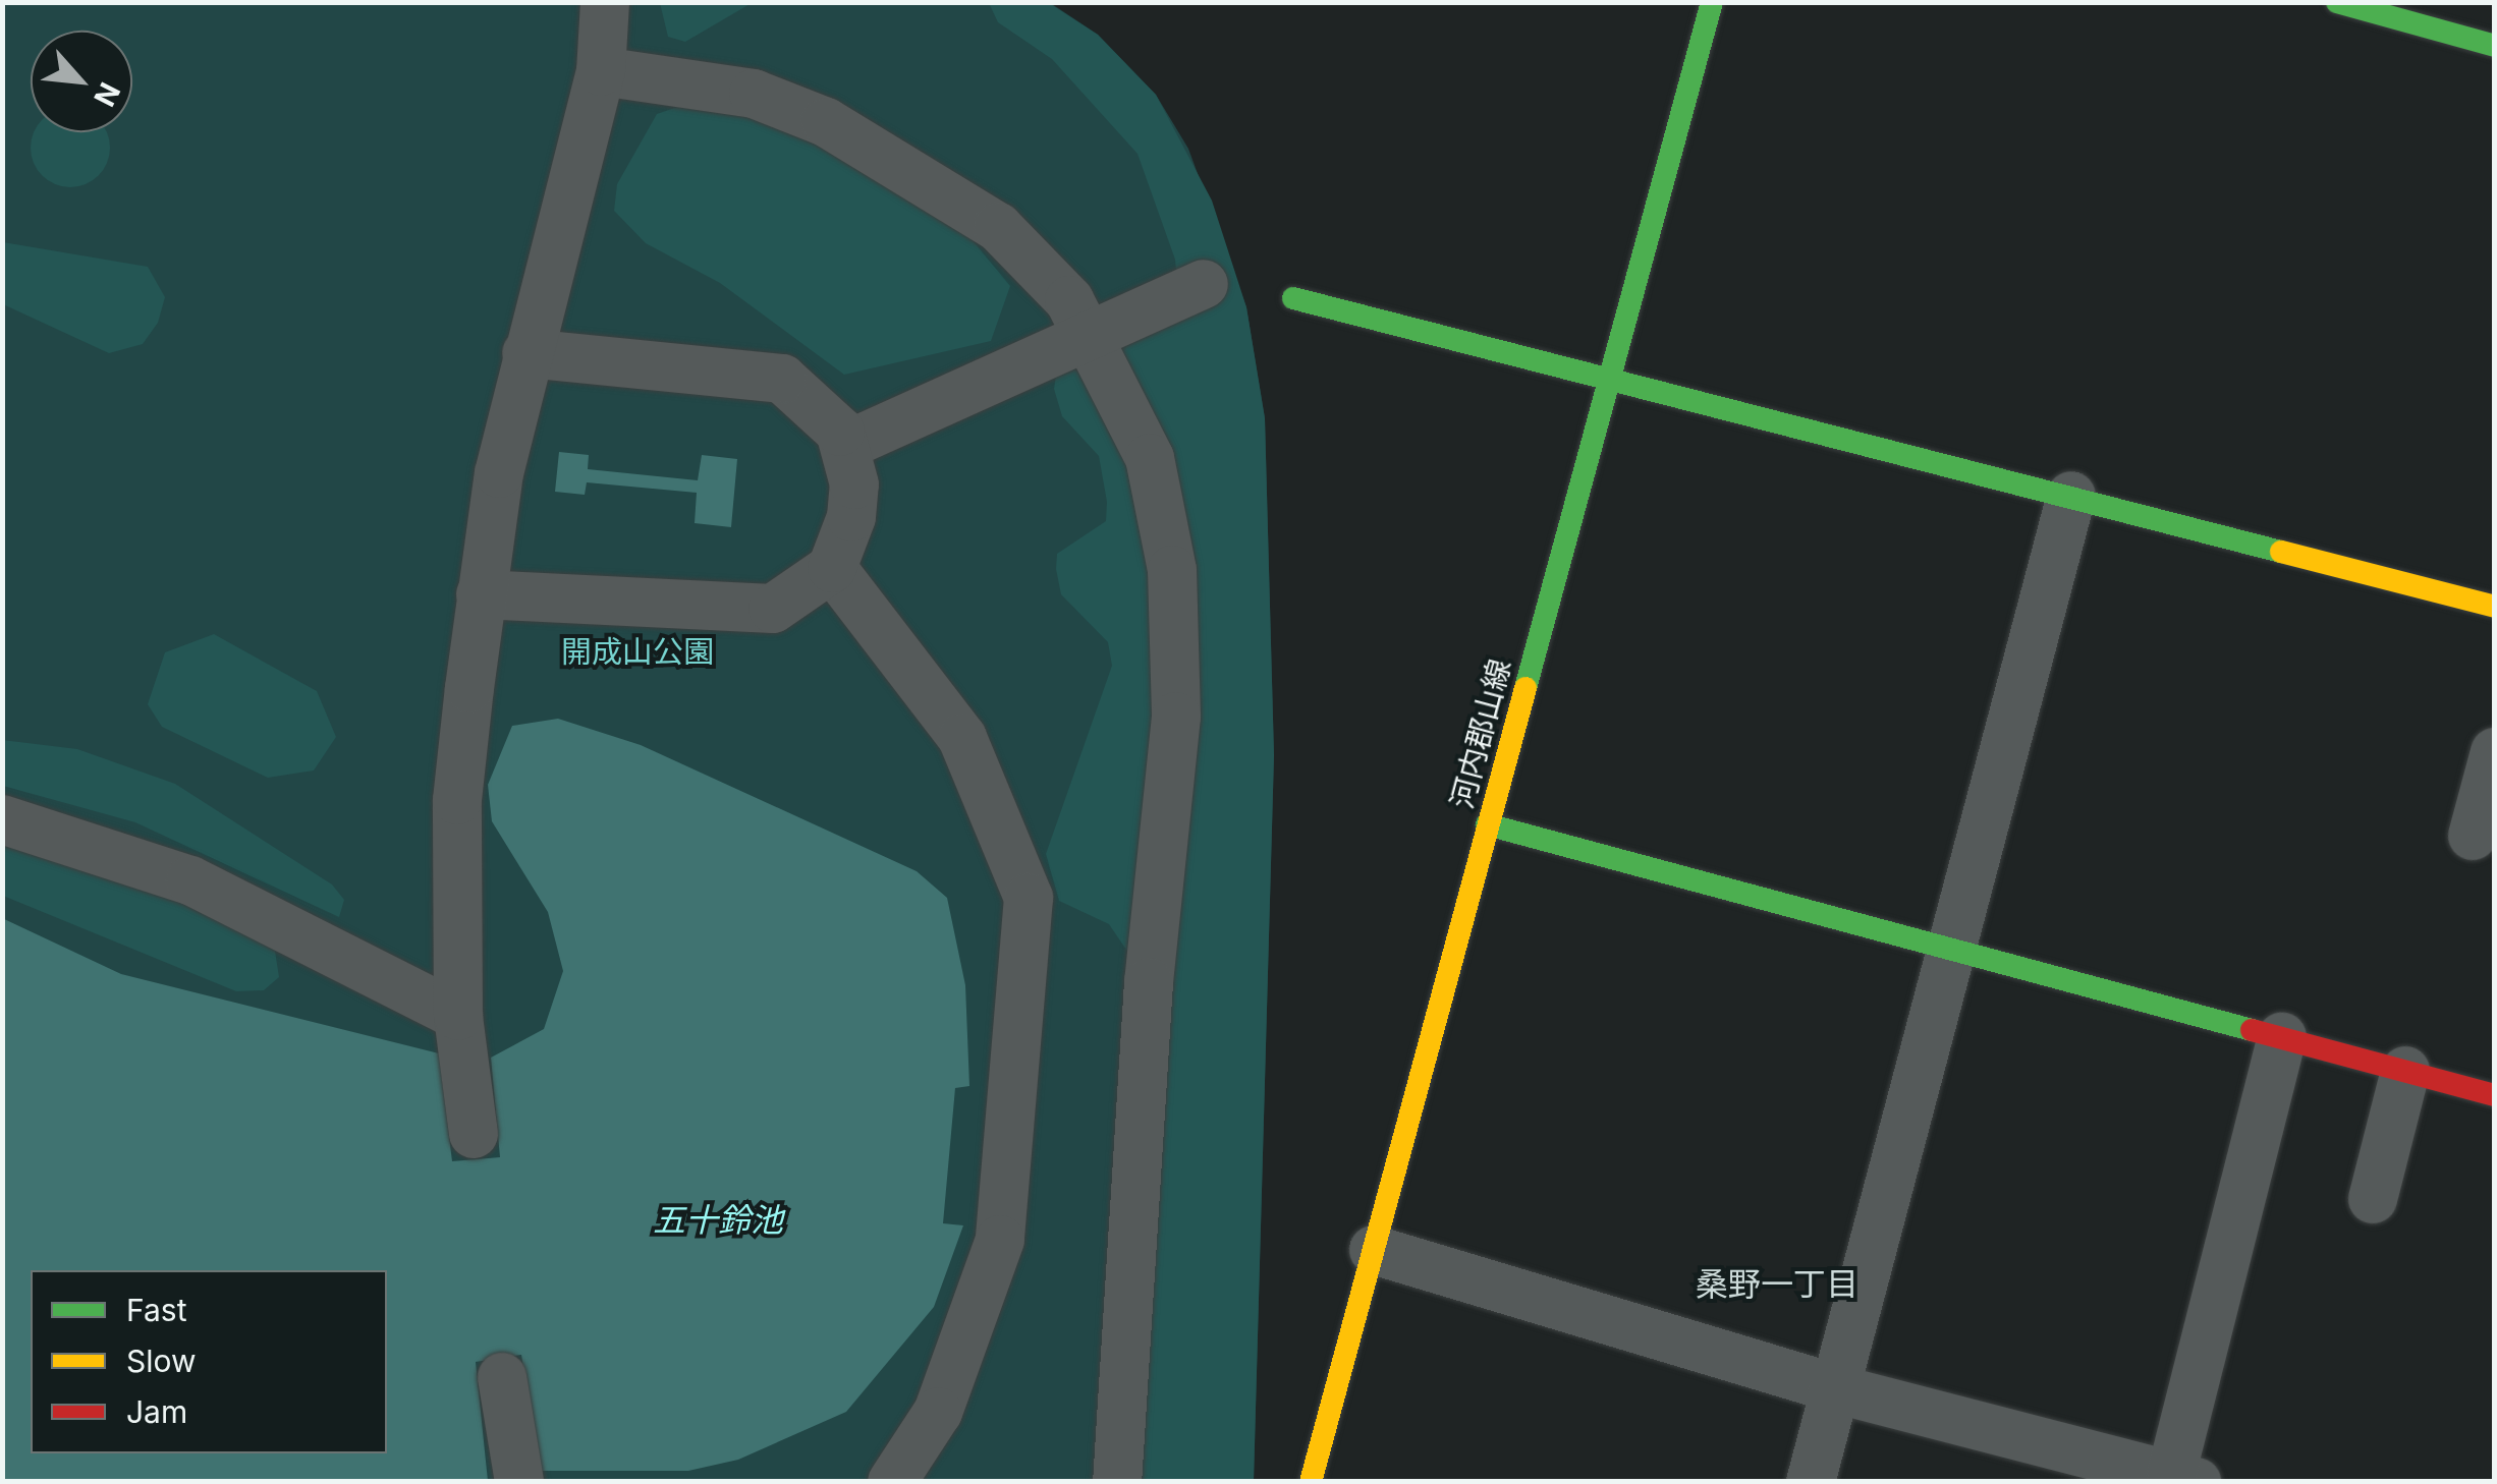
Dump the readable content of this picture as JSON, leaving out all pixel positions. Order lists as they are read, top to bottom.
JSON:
{
  "streets": {
    "main road": ["河内郡山線"]
  },
  "districts": ["桑野一丁目"],
  "water": ["五十鈴池"],
  "parks": ["開成山公園"],
  "legend": ["Fast", "Slow", "Jam"],
  "north": "bottom right"
}
